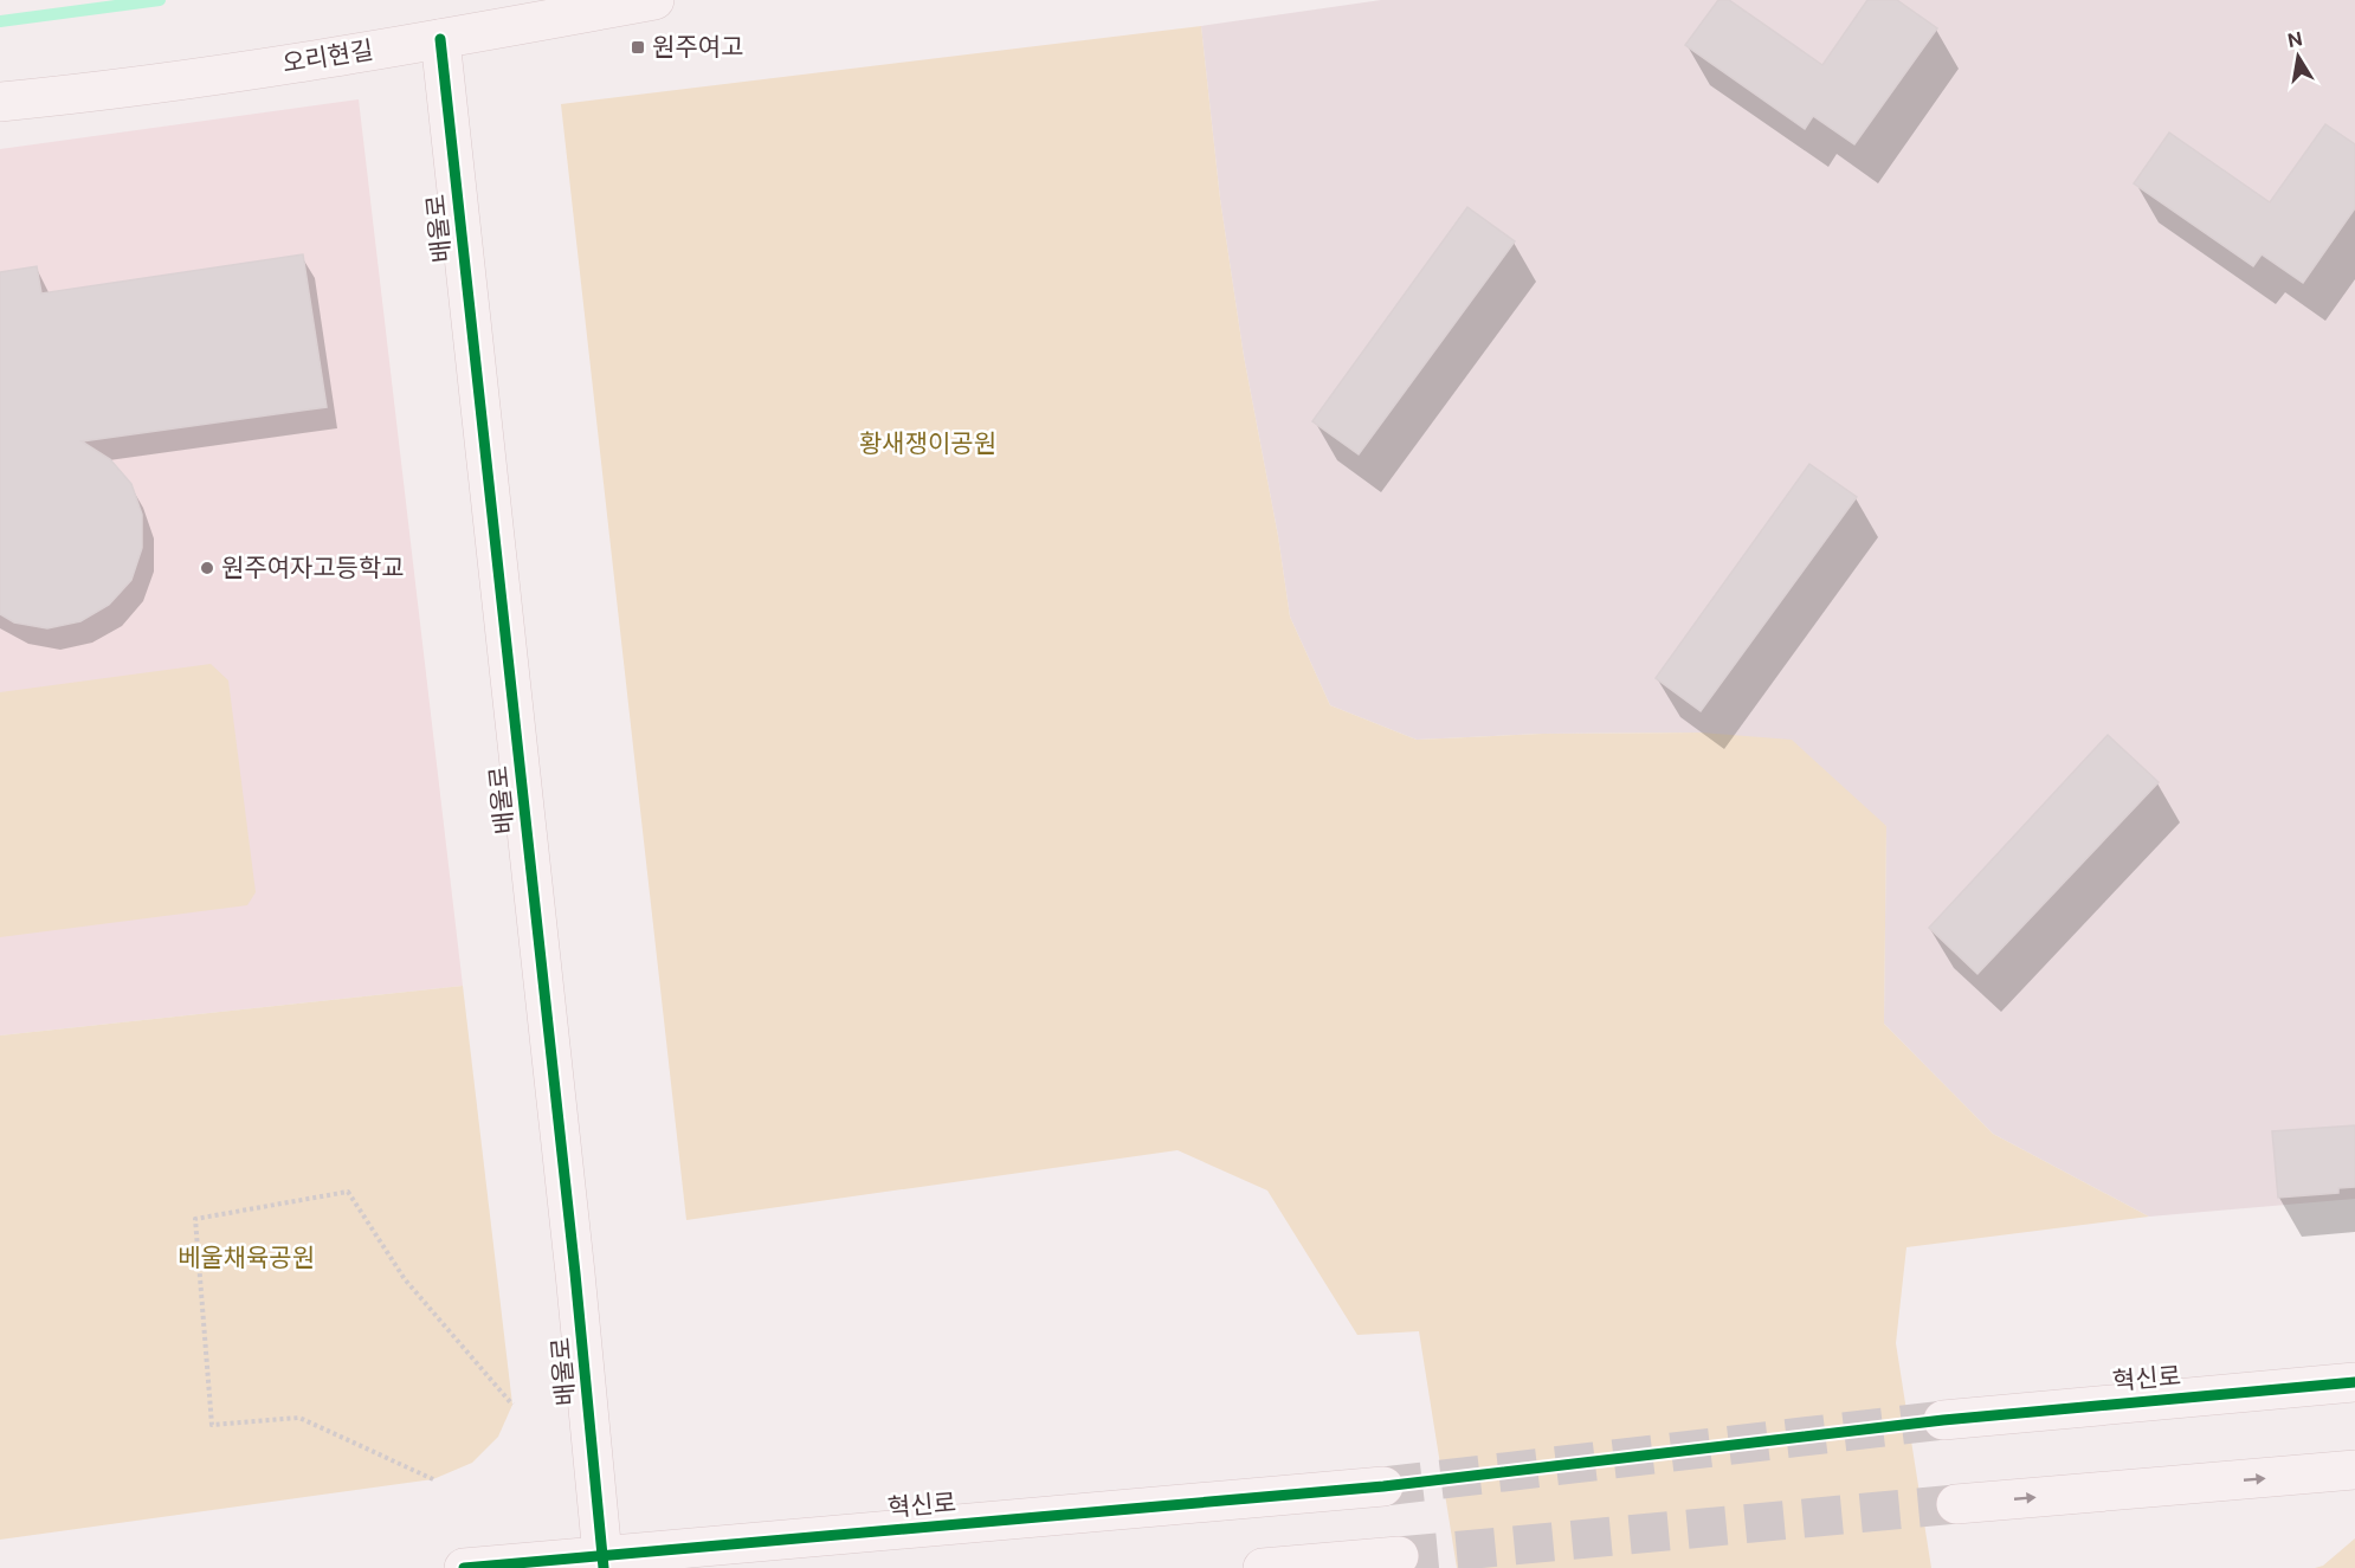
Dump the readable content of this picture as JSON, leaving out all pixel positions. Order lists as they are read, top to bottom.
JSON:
{
  "streets": {
    "street": ["오리현길", "배울로", "혁신로"]
  },
  "crossings": [
    ["오리현길", "배울로"],
    ["배울로", "혁신로"]
  ],
  "parks": ["황새쟁이공원", "베울채육공원"],
  "places": {
    "transit": ["원주여고"],
    "other": ["원주여자고등학교"]
  },
  "north": "top"
}
